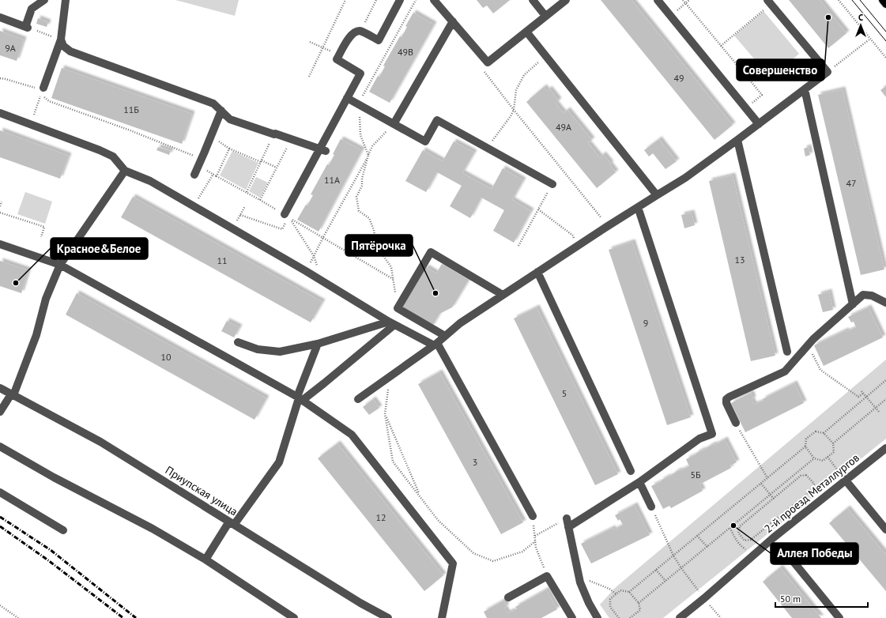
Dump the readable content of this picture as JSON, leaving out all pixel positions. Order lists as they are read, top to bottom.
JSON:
{
  "streets": {
    "street": ["Приупская улица", "2-й проезд Металлургов"]
  },
  "places": [
    "Совершенство",
    "Красное&Белое",
    "Пятёрочка",
    "Аллея Победы"
  ],
  "house_numbers": [
    "9А",
    "49В",
    "49",
    "11Б",
    "49А",
    "11А",
    "47",
    "13",
    "11",
    "9",
    "10",
    "5",
    "3",
    "5Б",
    "12"
  ],
  "scale_bar": "50 m",
  "north": "top"
}
